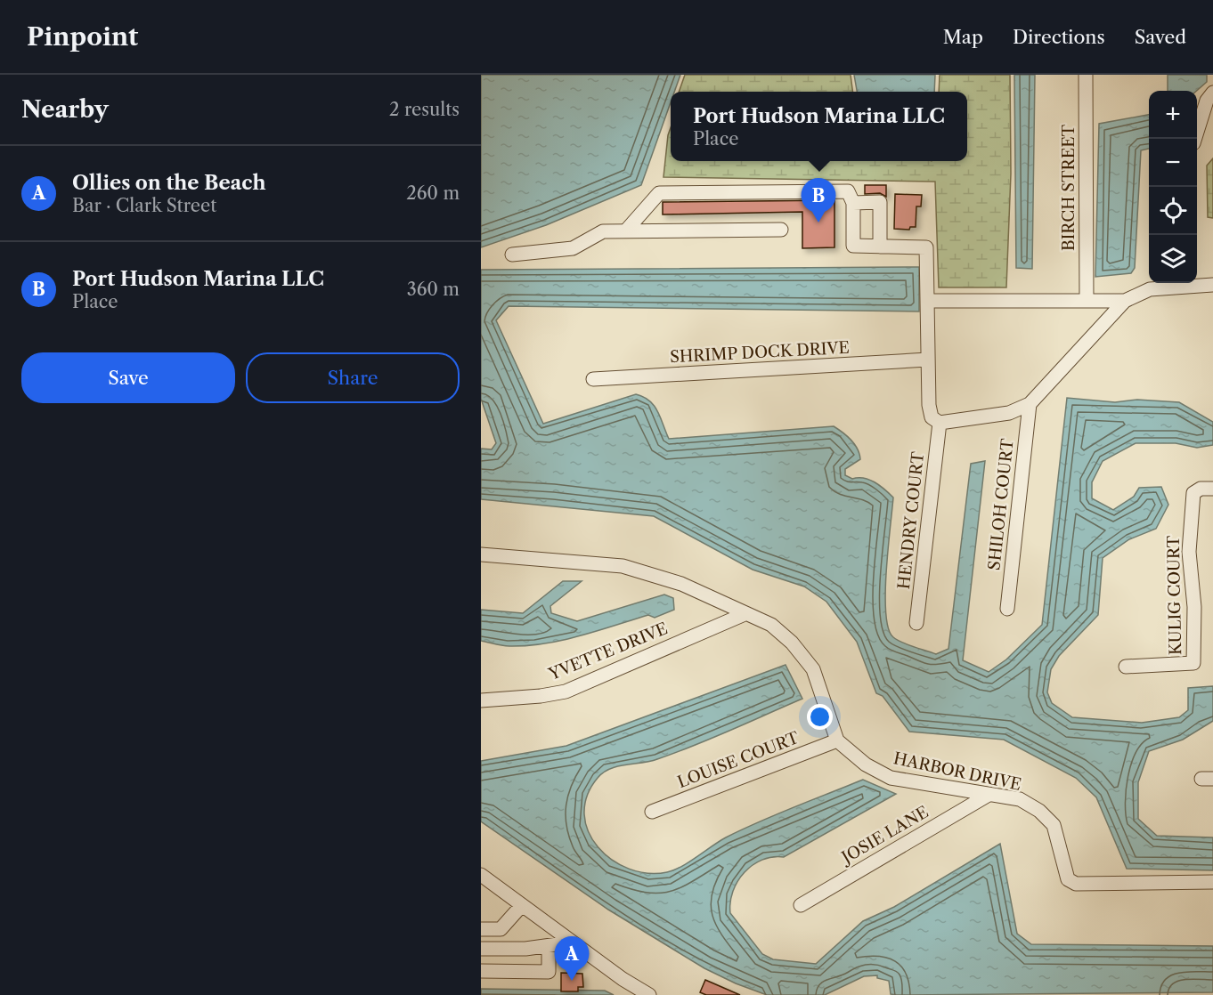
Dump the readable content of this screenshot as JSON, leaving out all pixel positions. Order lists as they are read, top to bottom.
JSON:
{
  "streets": {
    "street": [
      "BIRCH STREET",
      "SHRIMP DOCK DRIVE",
      "SHILOH COURT",
      "HENDRY COURT",
      "KULIG COURT",
      "YVETTE DRIVE",
      "LOUISE COURT",
      "HARBOR DRIVE",
      "JOSIE LANE"
    ]
  },
  "crossings": [
    ["YVETTE DRIVE", "HARBOR DRIVE"],
    ["LOUISE COURT", "HARBOR DRIVE"],
    ["HARBOR DRIVE", "JOSIE LANE"]
  ],
  "page": {
    "header": "Pinpoint",
    "nav": ["Map", "Directions", "Saved"],
    "heading": ["Nearby", "2 results"],
    "map_buttons": ["+", "−"],
    "popup": ["Port Hudson Marina LLC", "Place"],
    "list": [
      {
        "mark": "A",
        "name": "Ollies on the Beach",
        "note": "Bar · Clark Street",
        "value": "260 m"
      },
      {
        "mark": "B",
        "name": "Port Hudson Marina LLC",
        "note": "Place",
        "value": "360 m"
      }
    ],
    "pins": ["B", "A"],
    "buttons": ["Save", "Share"]
  }
}
